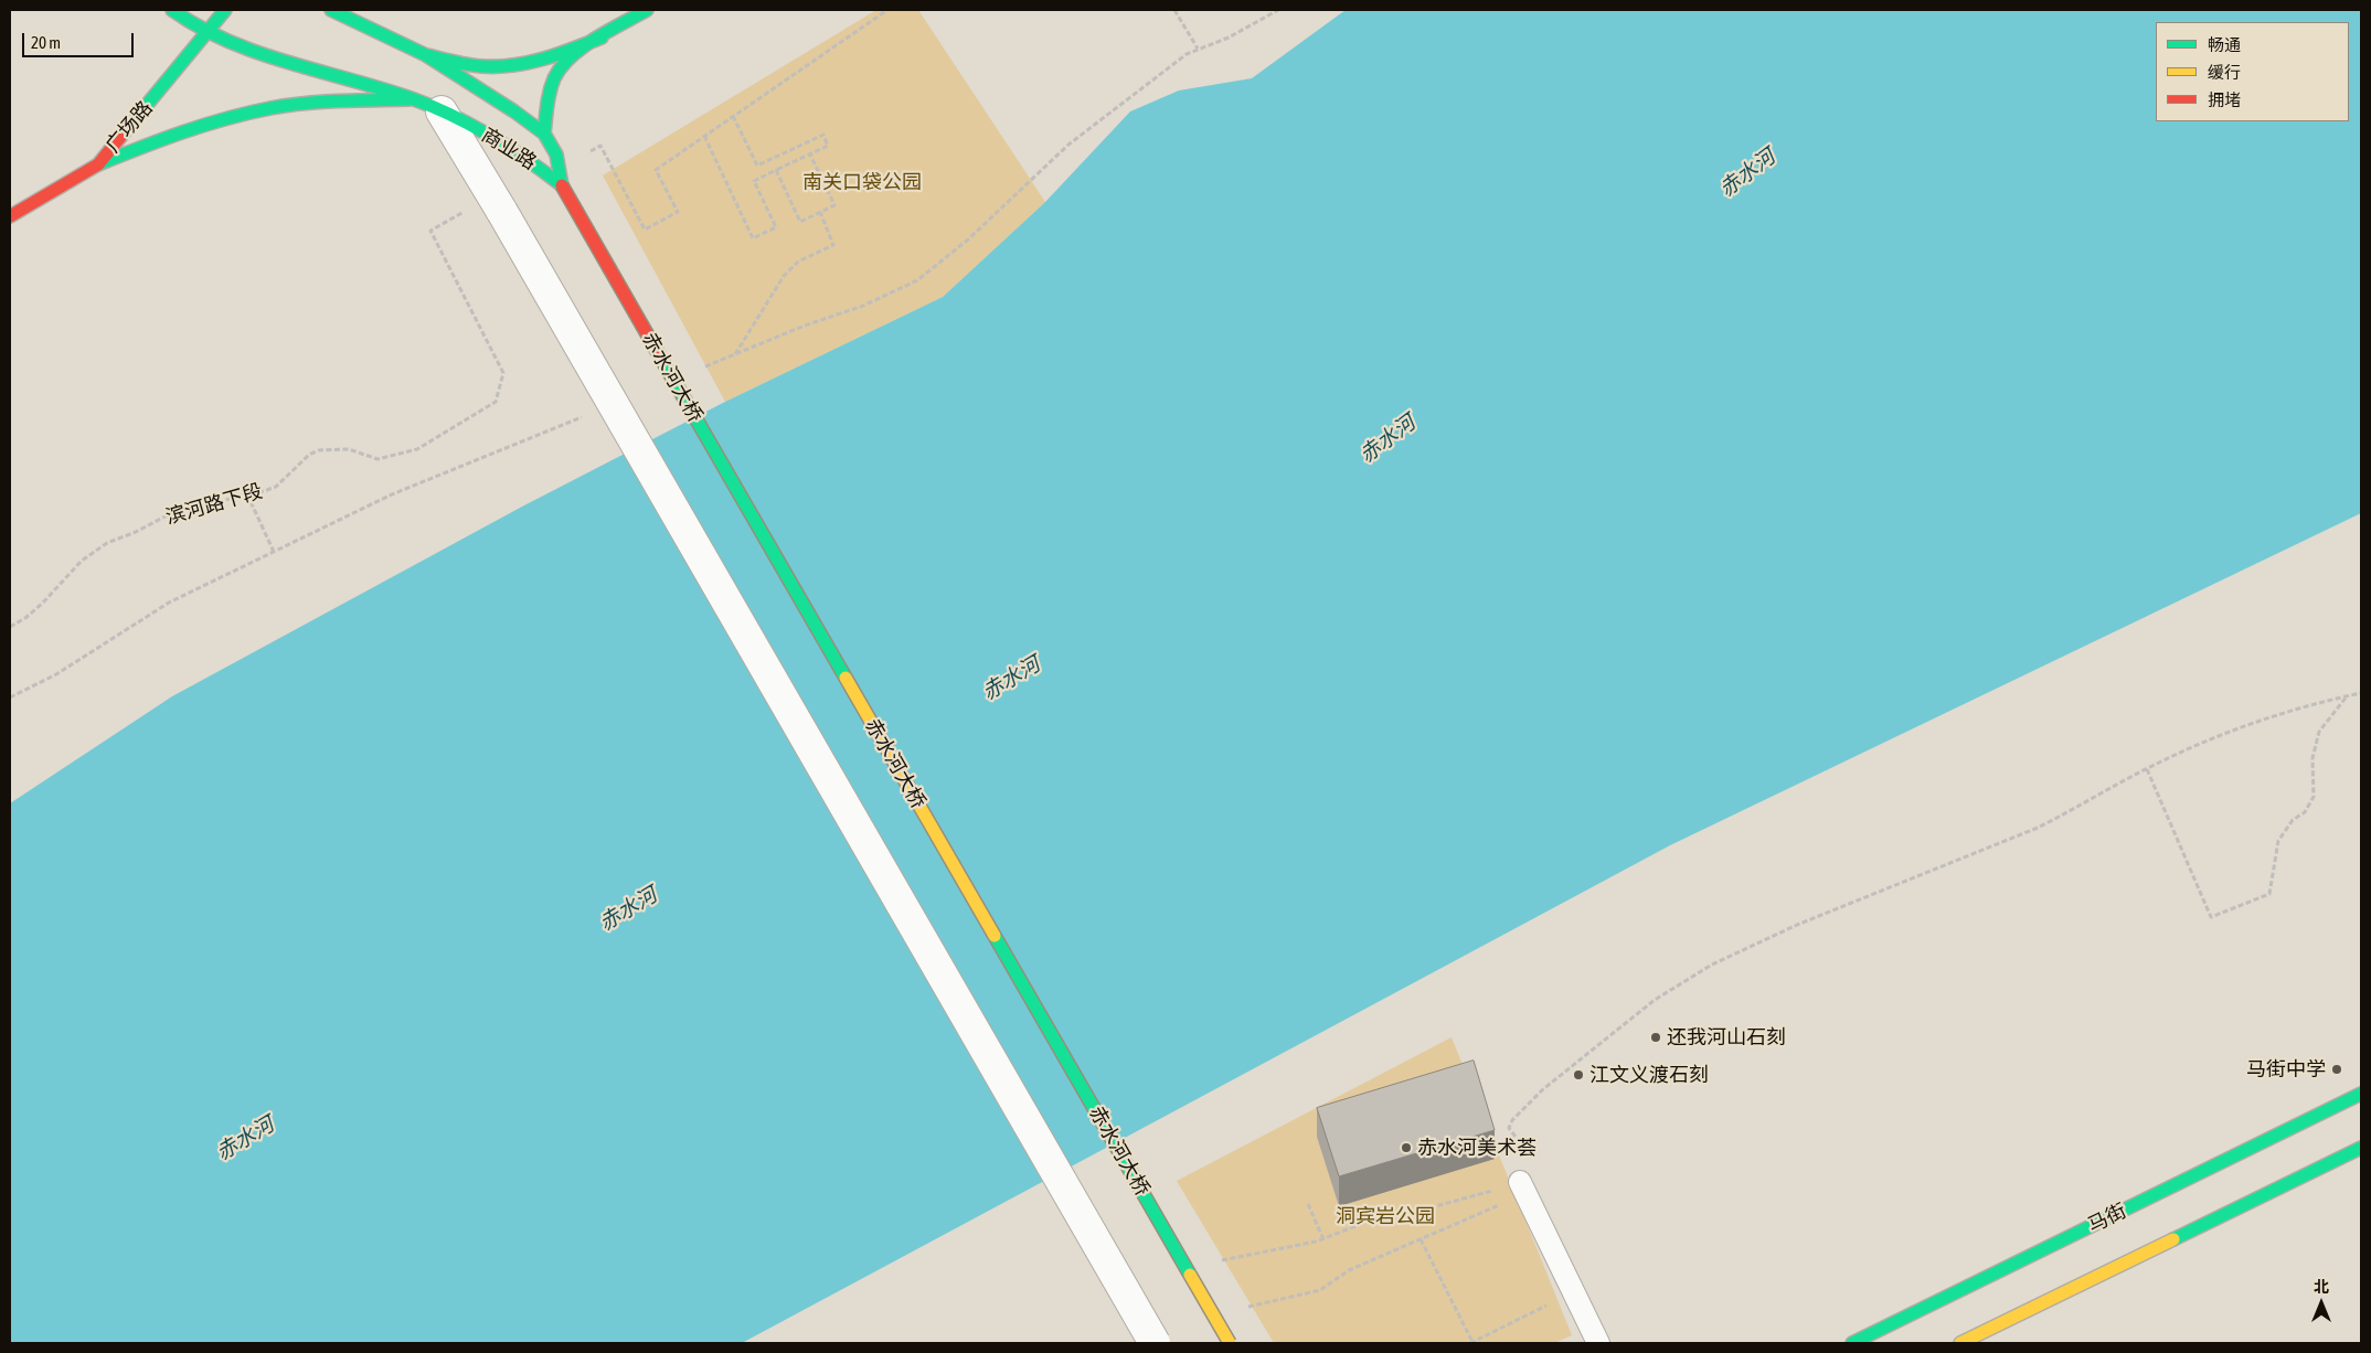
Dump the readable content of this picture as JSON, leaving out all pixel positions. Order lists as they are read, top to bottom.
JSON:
{
  "streets": {
    "main road": [
      "广场路",
      "商业路",
      "赤水河大桥",
      "马街"
    ],
    "path": ["滨河路下段"]
  },
  "crossings": [
    ["广场路", "商业路"],
    ["商业路", "赤水河大桥"]
  ],
  "water": ["赤水河"],
  "parks": ["南关口袋公园", "洞宾岩公园"],
  "places": [
    "还我河山石刻",
    "马街中学",
    "江文义渡石刻",
    "赤水河美术荟"
  ],
  "legend": ["畅通", "缓行", "拥堵"],
  "scale_bar": "20 m",
  "north": "top"
}
